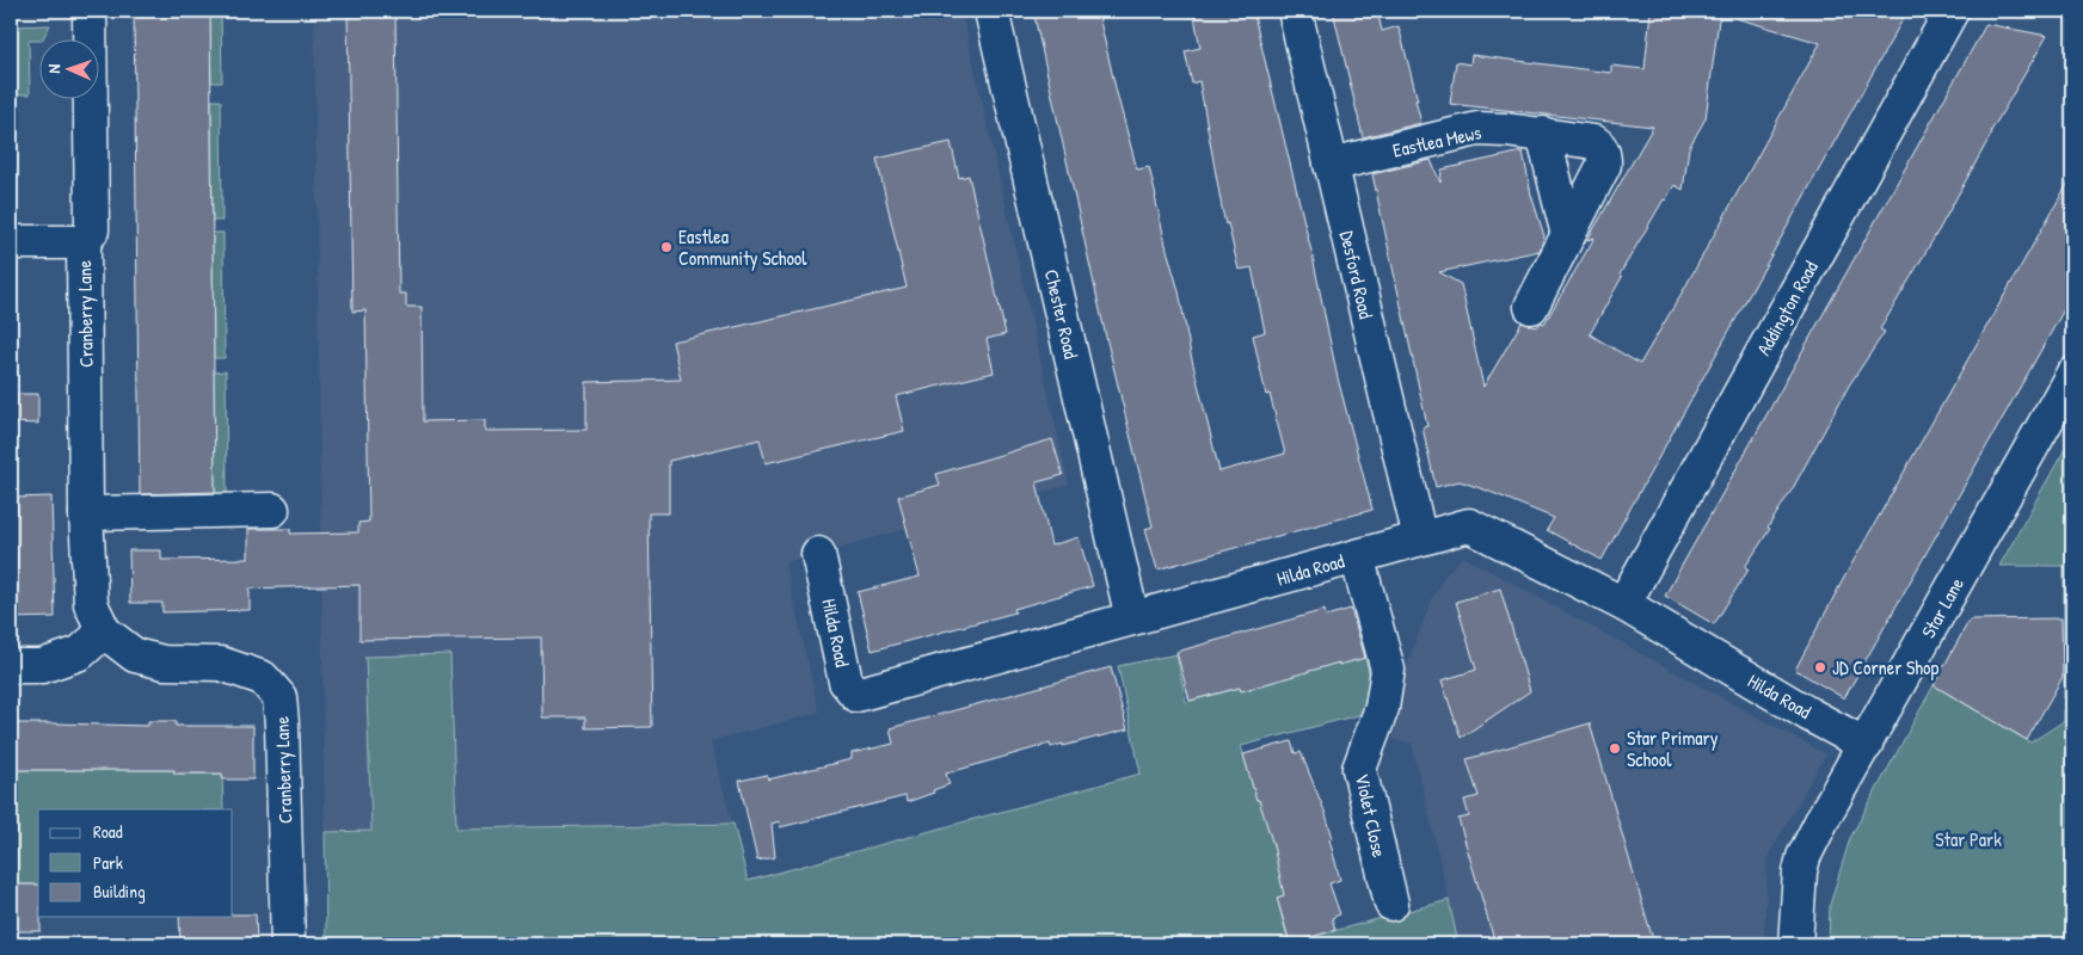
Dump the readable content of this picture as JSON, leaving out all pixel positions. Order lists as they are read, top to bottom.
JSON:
{
  "streets": {
    "street": [
      "Eastlea Mews",
      "Desford Road",
      "Addington Road",
      "Cranberry Lane",
      "Chester Road",
      "Hilda Road",
      "Star Lane",
      "Violet Close"
    ]
  },
  "crossings": [
    ["Eastlea Mews", "Desford Road"],
    ["Desford Road", "Hilda Road"],
    ["Addington Road", "Hilda Road"],
    ["Chester Road", "Hilda Road"],
    ["Hilda Road", "Star Lane"],
    ["Hilda Road", "Violet Close"]
  ],
  "parks": ["Star Park"],
  "places": ["Eastlea Community School", "JD Corner Shop", "Star Primary School"],
  "legend": ["Road", "Park", "Building"],
  "north": "left"
}
